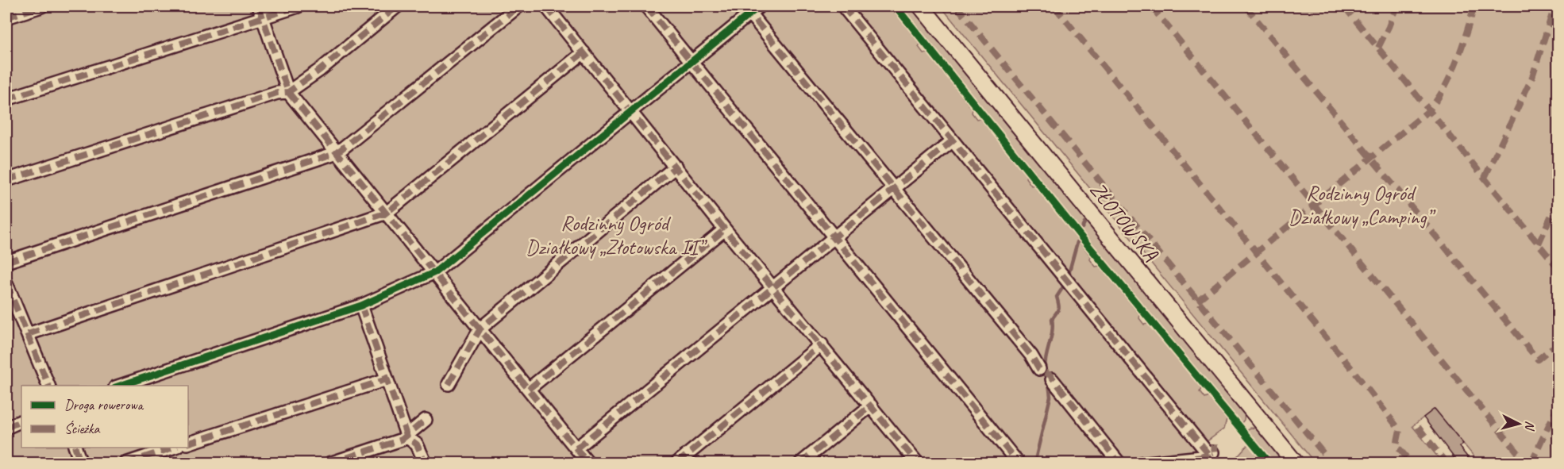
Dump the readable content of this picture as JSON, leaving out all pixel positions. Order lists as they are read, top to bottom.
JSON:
{
  "streets": {
    "street": ["ZŁOTOWSKA"]
  },
  "parks": ["Rodzinny Ogród Działkowy „Camping”", "Rodzinny Ogród Działkowy „Złotowska II”"],
  "legend": ["Droga rowerowa", "Ścieżka"],
  "north": "right"
}
